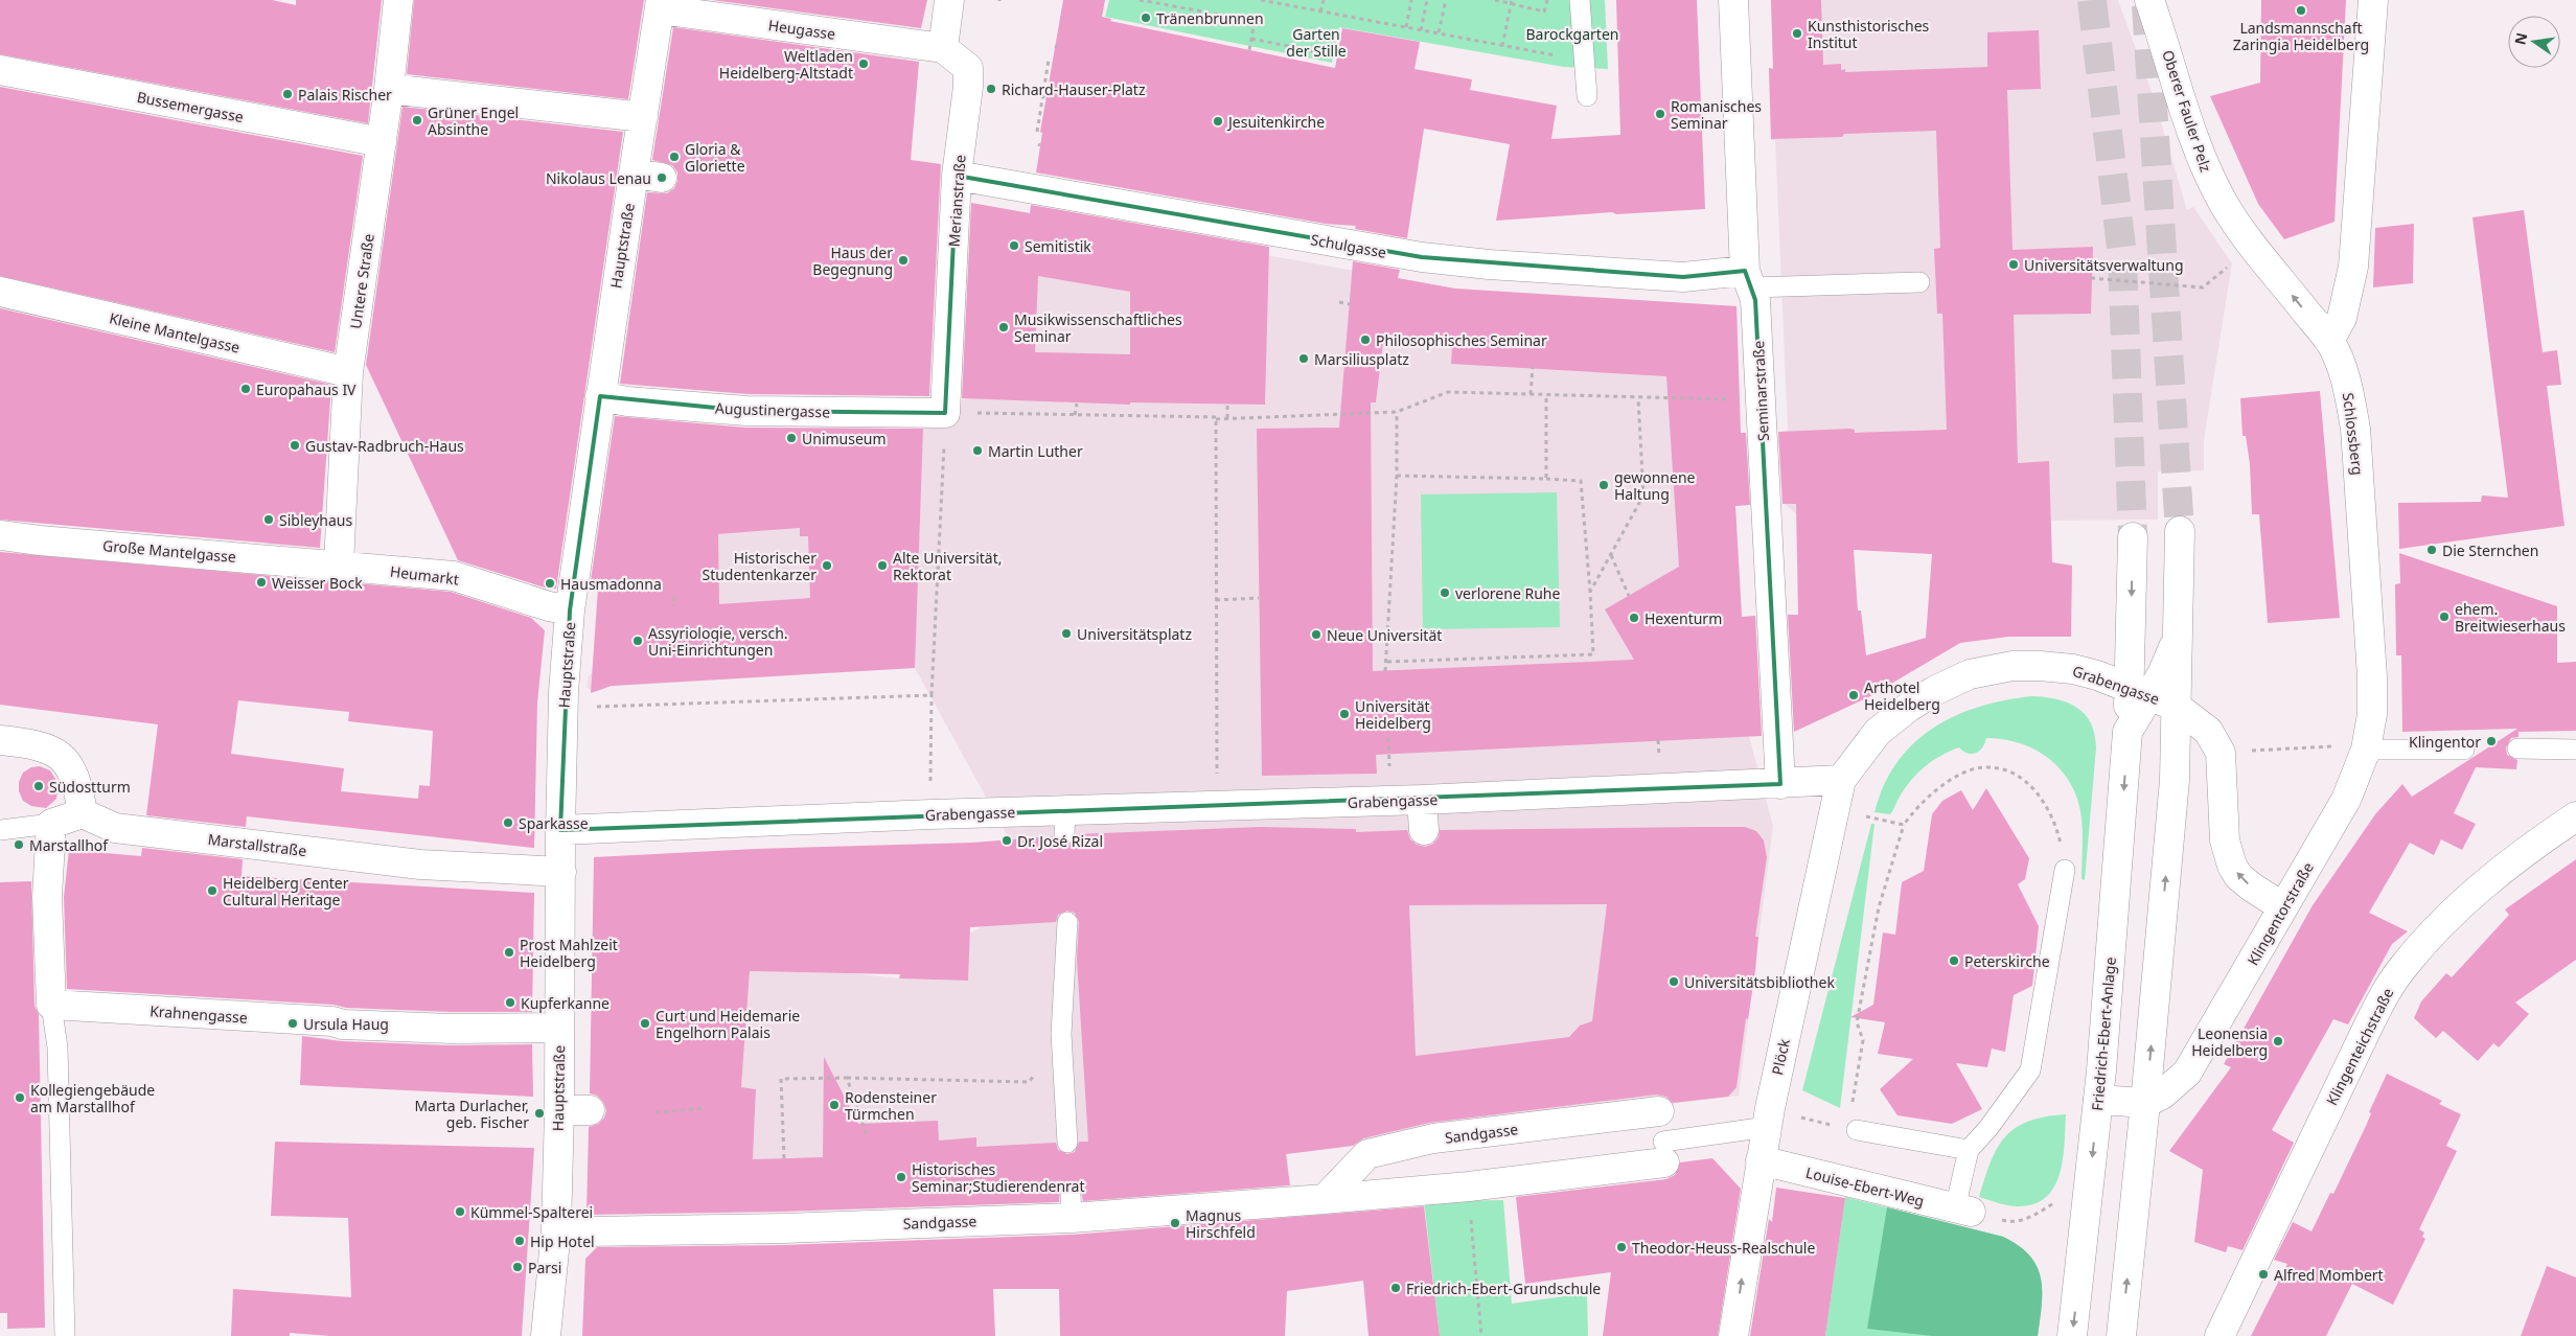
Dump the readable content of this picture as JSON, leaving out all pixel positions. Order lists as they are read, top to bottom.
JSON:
{
  "streets": {
    "street": [
      "Heugasse",
      "Bussemergasse",
      "Oberer Fauler Pelz",
      "Merianstraße",
      "Hauptstraße",
      "Schulgasse",
      "Untere Straße",
      "Kleine Mantelgasse",
      "Seminarstraße",
      "Augustinergasse",
      "Schlossberg",
      "Große Mantelgasse",
      "Heumarkt",
      "Grabengasse",
      "Marstallstraße",
      "Klingentorstraße",
      "Krahnengasse",
      "Friedrich-Ebert-Anlage",
      "Klingenteichstraße",
      "Plöck",
      "Sandgasse",
      "Louise-Ebert-Weg"
    ]
  },
  "crossings": [
    ["Heugasse", "Merianstraße"],
    ["Heugasse", "Hauptstraße"],
    ["Bussemergasse", "Untere Straße"],
    ["Oberer Fauler Pelz", "Schlossberg"],
    ["Merianstraße", "Schulgasse"],
    ["Merianstraße", "Augustinergasse"],
    ["Hauptstraße", "Augustinergasse"],
    ["Hauptstraße", "Heumarkt"],
    ["Hauptstraße", "Grabengasse"],
    ["Hauptstraße", "Marstallstraße"],
    ["Hauptstraße", "Krahnengasse"],
    ["Hauptstraße", "Sandgasse"],
    ["Schulgasse", "Seminarstraße"],
    ["Untere Straße", "Kleine Mantelgasse"],
    ["Untere Straße", "Große Mantelgasse"],
    ["Untere Straße", "Heumarkt"],
    ["Seminarstraße", "Grabengasse"],
    ["Schlossberg", "Klingentorstraße"],
    ["Große Mantelgasse", "Heumarkt"],
    ["Grabengasse", "Klingentorstraße"],
    ["Grabengasse", "Friedrich-Ebert-Anlage"],
    ["Grabengasse", "Plöck"],
    ["Plöck", "Sandgasse"],
    ["Plöck", "Louise-Ebert-Weg"]
  ],
  "one_way": ["Oberer Fauler Pelz"],
  "parks": ["Garten der Stille", "Barockgarten"],
  "places": [
    "Landsmannschaft Zaringia Heidelberg",
    "Tränenbrunnen",
    "Kunsthistorisches Institut",
    "Weltladen Heidelberg-Altstadt",
    "Richard-Hauser-Platz",
    "Palais Rischer",
    "Romanisches Seminar",
    "Grüner Engel Absinthe",
    "Jesuitenkirche",
    "Gloria & Gloriette",
    "Nikolaus Lenau",
    "Semitistik",
    "Haus der Begegnung",
    "Universitätsverwaltung",
    "Musikwissenschaftliches Seminar",
    "Philosophisches Seminar",
    "Marsiliusplatz",
    "Europahaus IV",
    "Unimuseum",
    "Gustav-Radbruch-Haus",
    "Martin Luther",
    "gewonnene Haltung",
    "Sibleyhaus",
    "Die Sternchen",
    "Historischer Studentenkarzer",
    "Alte Universität, Rektorat",
    "Weisser Bock",
    "Hausmadonna",
    "verlorene Ruhe",
    "ehem. Breitwieserhaus",
    "Hexenturm",
    "Universitätsplatz",
    "Neue Universität",
    "Assyriologie, versch. Uni-Einrichtungen",
    "Arthotel Heidelberg",
    "Universität Heidelberg",
    "Klingentor",
    "Südostturm",
    "Sparkasse",
    "Dr. José Rizal",
    "Marstallhof",
    "Heidelberg Center Cultural Heritage",
    "Prost Mahlzeit Heidelberg",
    "Peterskirche",
    "Universitätsbibliothek",
    "Kupferkanne",
    "Ursula Haug",
    "Curt und Heidemarie Engelhorn Palais",
    "Leonensia Heidelberg",
    "Kollegiengebäude am Marstallhof",
    "Rodensteiner Türmchen",
    "Marta Durlacher, geb. Fischer",
    "Historisches Seminar;Studierendenrat",
    "Kümmel-Spalterei",
    "Magnus Hirschfeld",
    "Hip Hotel",
    "Theodor-Heuss-Realschule",
    "Parsi",
    "Alfred Mombert",
    "Friedrich-Ebert-Grundschule"
  ],
  "north": "left"
}
